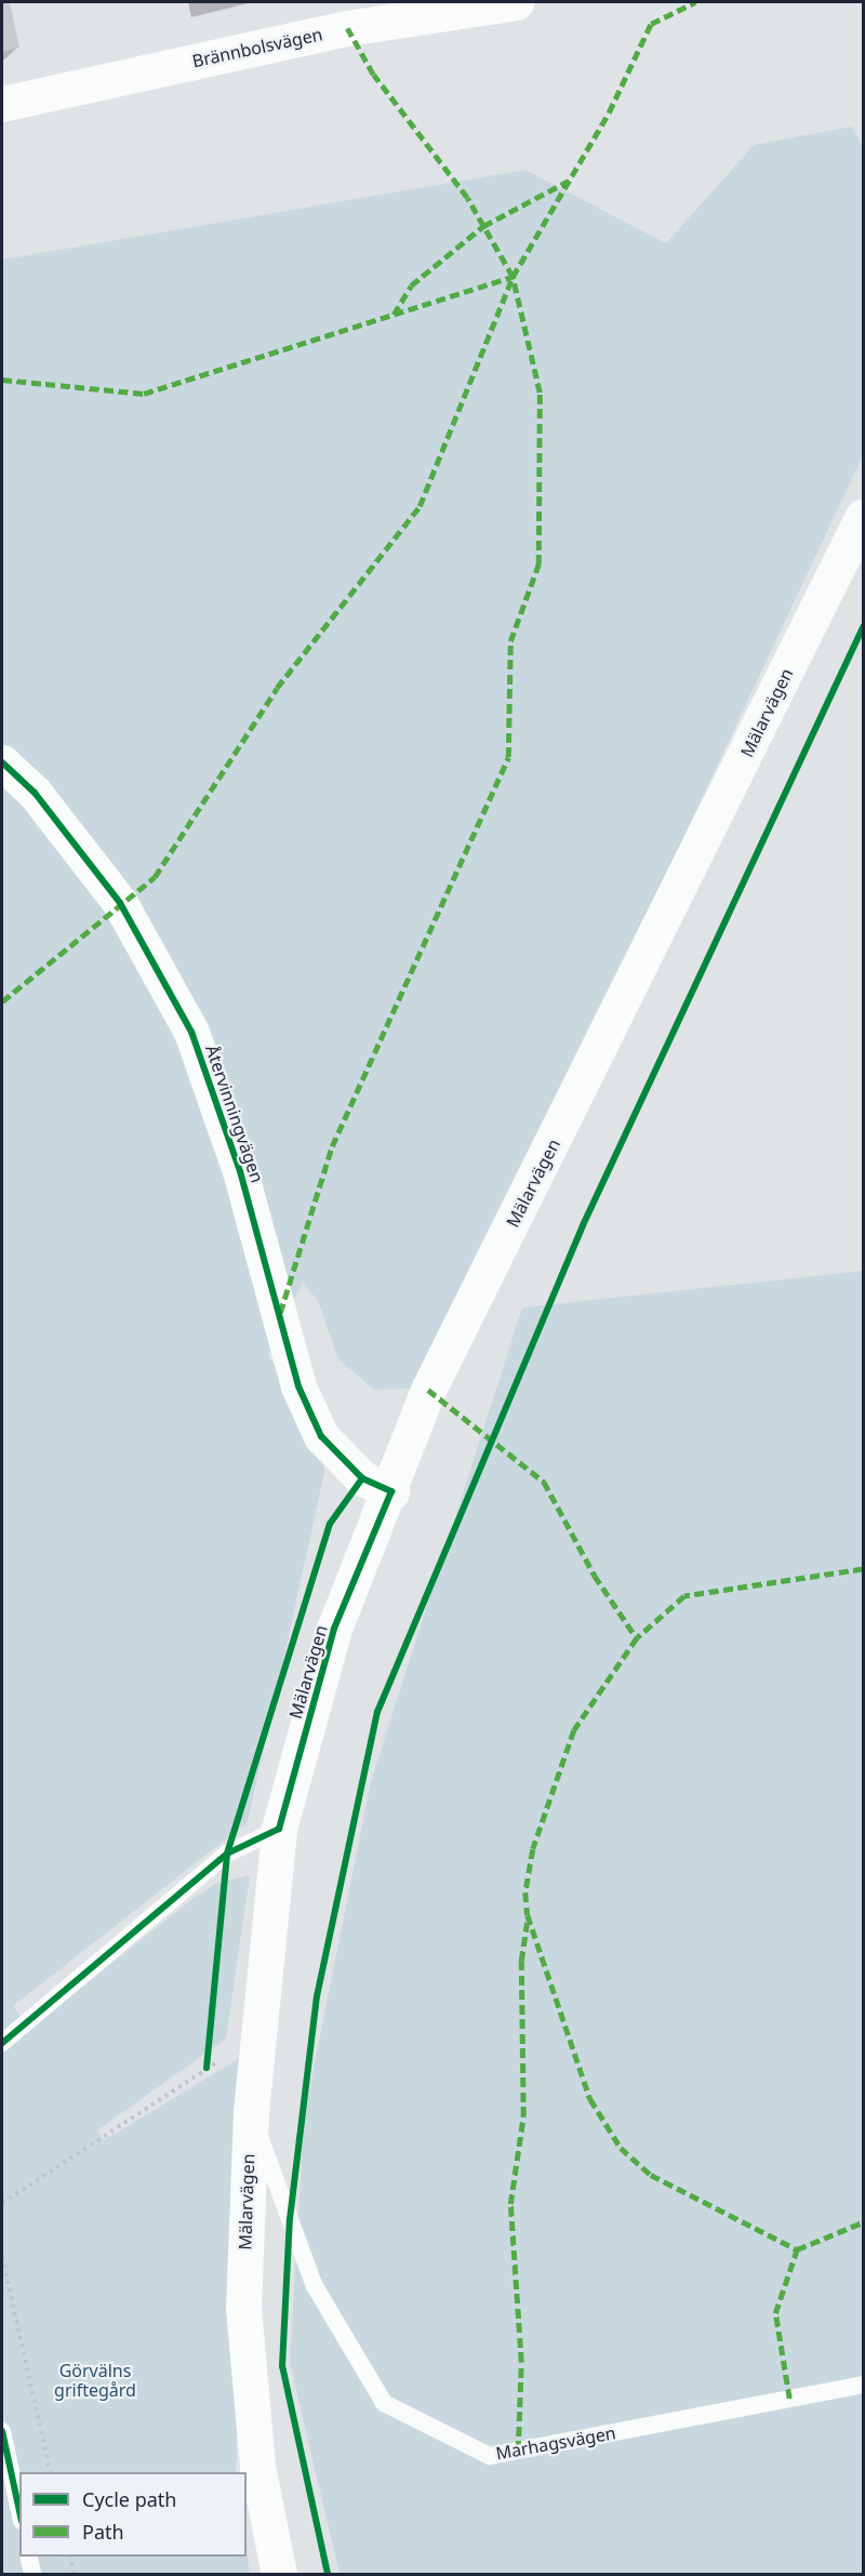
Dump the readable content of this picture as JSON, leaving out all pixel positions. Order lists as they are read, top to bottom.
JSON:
{
  "streets": {
    "street": ["Brännbolsvägen", "Mälarvägen", "Återvinningvägen"],
    "lane": ["Marhagsvägen"]
  },
  "crossings": [
    ["Mälarvägen", "Återvinningvägen"],
    ["Mälarvägen", "Marhagsvägen"]
  ],
  "parks": ["Görvälns griftegård"],
  "legend": ["Cycle path", "Path"]
}
